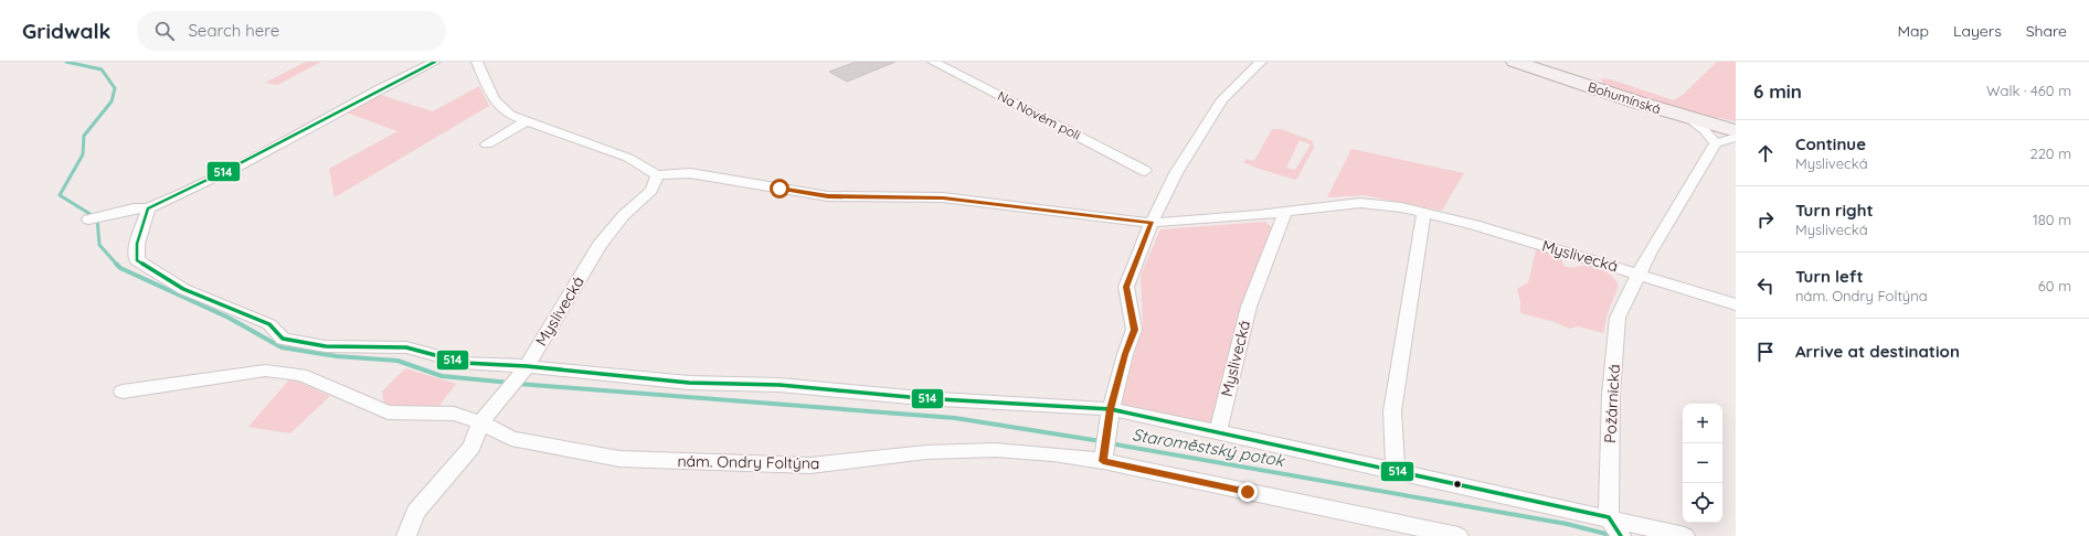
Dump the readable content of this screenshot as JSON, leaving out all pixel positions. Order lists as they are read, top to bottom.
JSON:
{
  "streets": {
    "main road": ["Bohumínská"],
    "street": [
      "Na Novém poli",
      "Myslivecká",
      "Požárnická",
      "nám. Ondry Foltýna"
    ]
  },
  "crossings": [
    ["Myslivecká", "Požárnická"],
    ["Myslivecká", "nám. Ondry Foltýna"]
  ],
  "water": ["Staroměstský potok"],
  "lines": ["transit line 514"],
  "page": {
    "header": "Gridwalk",
    "search": "Search here",
    "nav": ["Map", "Layers", "Share"],
    "heading": ["6 min", "Walk · 460 m"],
    "list": [
      ["Continue", "Myslivecká", "220 m"],
      ["Turn right", "Myslivecká", "180 m"],
      ["Turn left", "nám. Ondry Foltýna", "60 m"],
      "Arrive at destination"
    ],
    "map_buttons": ["+", "−"]
  }
}
